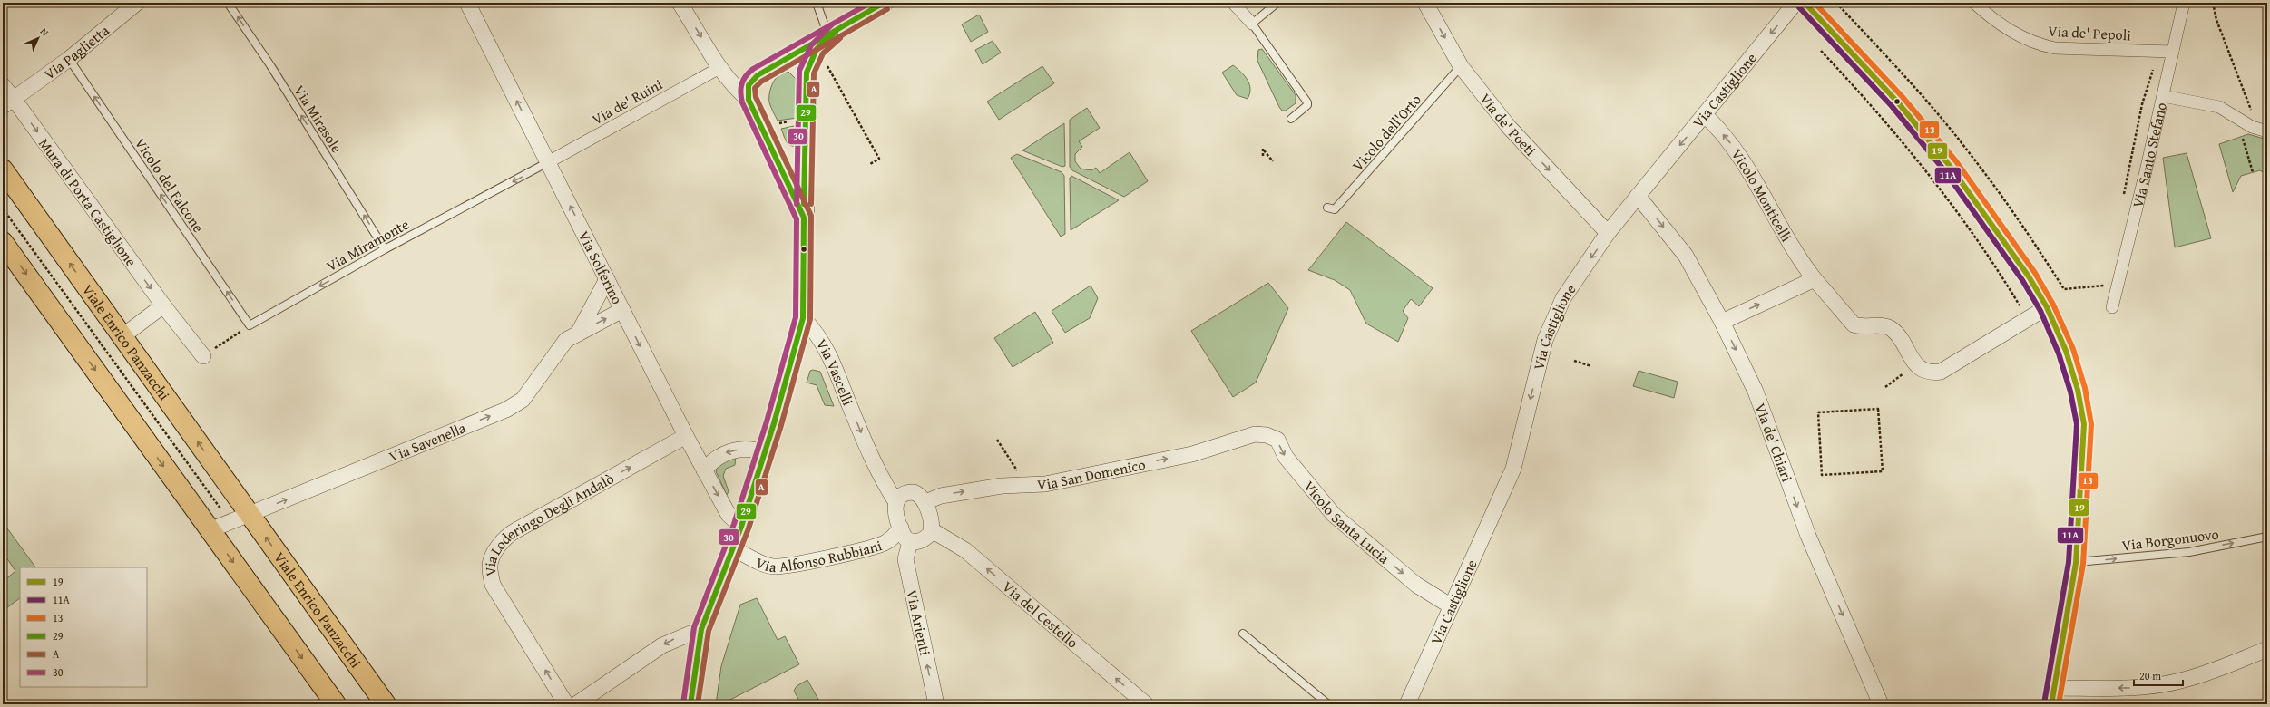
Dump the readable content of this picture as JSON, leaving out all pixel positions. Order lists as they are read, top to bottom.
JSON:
{
  "streets": {
    "main road": ["Viale Enrico Panzacchi"],
    "street": [
      "Via de' Pepoli",
      "Via Paglietta",
      "Via Castiglione",
      "Via de' Ruini",
      "Via de' Poeti",
      "Via Santo Stefano",
      "Vicolo Monticelli",
      "Mura di Porta Castiglione",
      "Via Solferino",
      "Via Vascelli",
      "Via Savenella",
      "Via de' Chiari",
      "Via San Domenico",
      "Vicolo Santa Lucia",
      "Via Loderingo Degli Andalò",
      "Via Alfonso Rubbiani",
      "Via del Cestello",
      "Via Arienti"
    ],
    "lane": [
      "Via Mirasole",
      "Vicolo dell'Orto",
      "Vicolo del Falcone",
      "Via Miramonte",
      "Via Borgonuovo"
    ]
  },
  "crossings": [
    ["Via de' Pepoli", "Via Santo Stefano"],
    ["Via Paglietta", "Vicolo del Falcone"],
    ["Via Paglietta", "Mura di Porta Castiglione"],
    ["Via Castiglione", "Via de' Poeti"],
    ["Via Castiglione", "Vicolo Monticelli"],
    ["Via Castiglione", "Via de' Chiari"],
    ["Via Castiglione", "Vicolo Santa Lucia"],
    ["Via de' Ruini", "Via Miramonte"],
    ["Via de' Ruini", "Via Solferino"],
    ["Via Mirasole", "Via Miramonte"],
    ["Via de' Poeti", "Vicolo dell'Orto"],
    ["Vicolo del Falcone", "Via Miramonte"],
    ["Via Miramonte", "Via Solferino"],
    ["Via Solferino", "Via Savenella"],
    ["Via Solferino", "Via Loderingo Degli Andalò"],
    ["Viale Enrico Panzacchi", "Via Savenella"],
    ["Via Vascelli", "Via San Domenico"],
    ["Via Vascelli", "Via Alfonso Rubbiani"],
    ["Via Vascelli", "Via del Cestello"],
    ["Via Vascelli", "Via Arienti"],
    ["Via San Domenico", "Vicolo Santa Lucia"],
    ["Via San Domenico", "Via Alfonso Rubbiani"],
    ["Via San Domenico", "Via del Cestello"],
    ["Via San Domenico", "Via Arienti"],
    ["Via Alfonso Rubbiani", "Via del Cestello"],
    ["Via Alfonso Rubbiani", "Via Arienti"],
    ["Via del Cestello", "Via Arienti"]
  ],
  "one_way": [
    "Via Castiglione",
    "Via Mirasole",
    "Via de' Poeti",
    "Vicolo del Falcone",
    "Vicolo Monticelli",
    "Mura di Porta Castiglione",
    "Via Miramonte",
    "Via Vascelli",
    "Via Savenella",
    "Via de' Chiari",
    "Via San Domenico",
    "Vicolo Santa Lucia",
    "Via Borgonuovo",
    "Via del Cestello",
    "Via Arienti"
  ],
  "lines": [
    "transit line 19",
    "transit line 13",
    "transit line 29",
    "transit line 30",
    "transit line 11A",
    "transit line A"
  ],
  "legend": [
    "19",
    "11A",
    "13",
    "29",
    "A",
    "30"
  ],
  "scale_bar": "20 m",
  "north": "top right"
}
